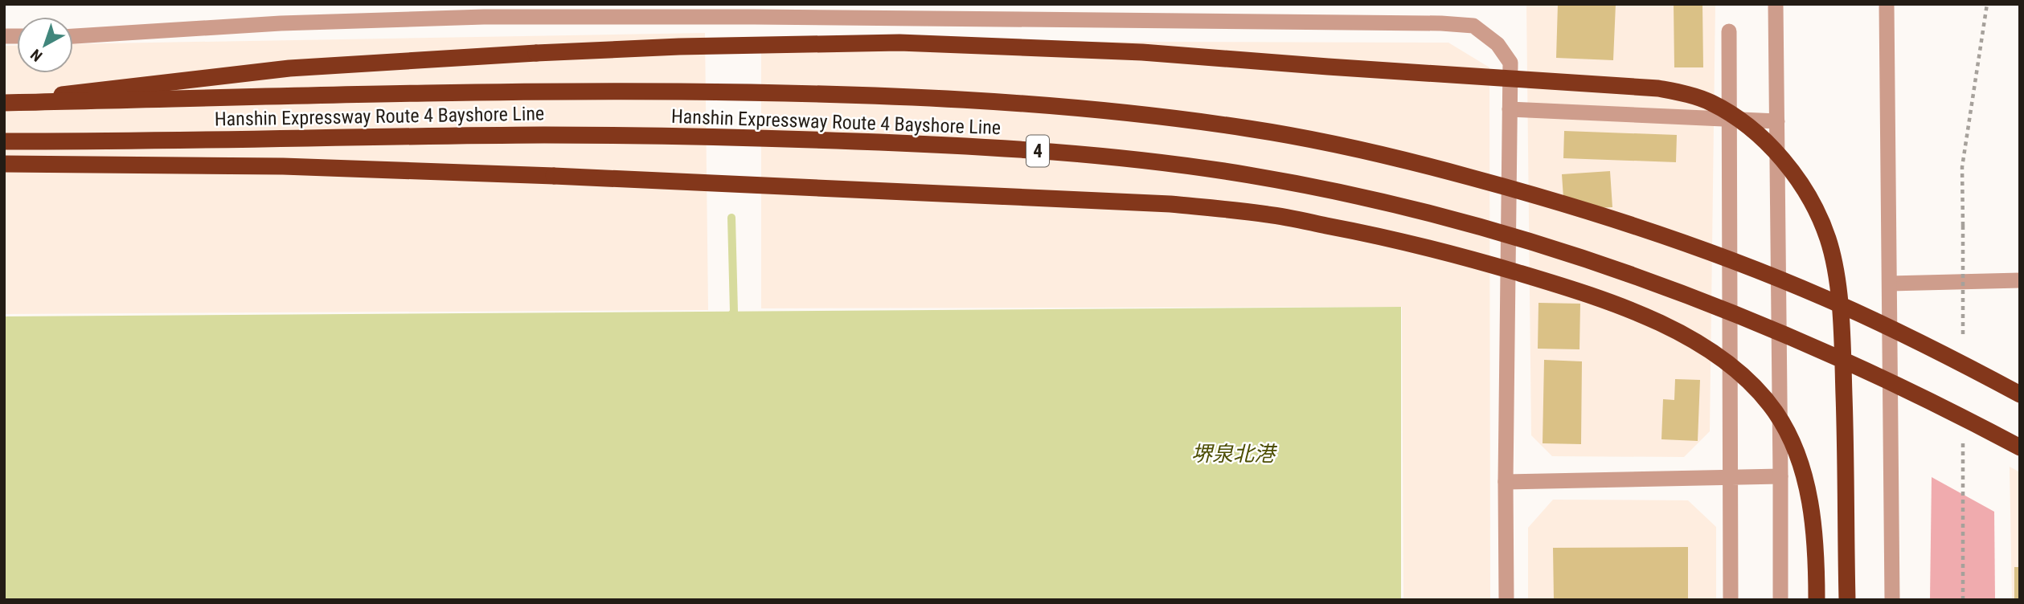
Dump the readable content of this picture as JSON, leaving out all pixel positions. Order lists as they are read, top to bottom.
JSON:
{
  "streets": {
    "highway": ["Hanshin Expressway Route 4 Bayshore Line", "4"]
  },
  "water": ["堺泉北港"],
  "north": "bottom left"
}
